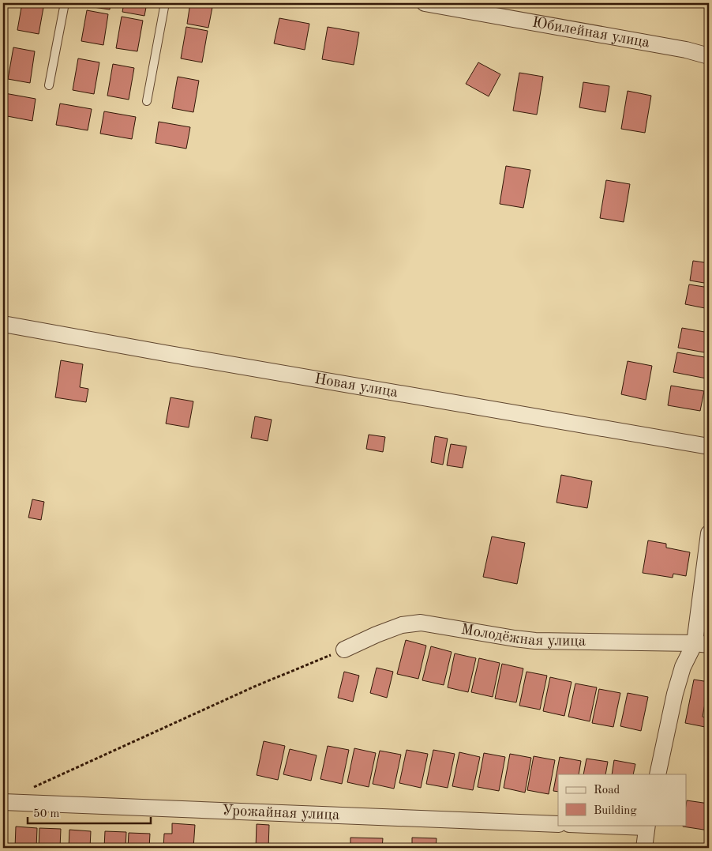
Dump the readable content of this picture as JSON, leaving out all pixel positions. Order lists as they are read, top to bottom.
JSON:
{
  "streets": {
    "street": [
      "Юбилейная улица",
      "Новая улица",
      "Молодёжная улица",
      "Урожайная улица"
    ]
  },
  "legend": ["Road", "Building"],
  "scale_bar": "50 m"
}
